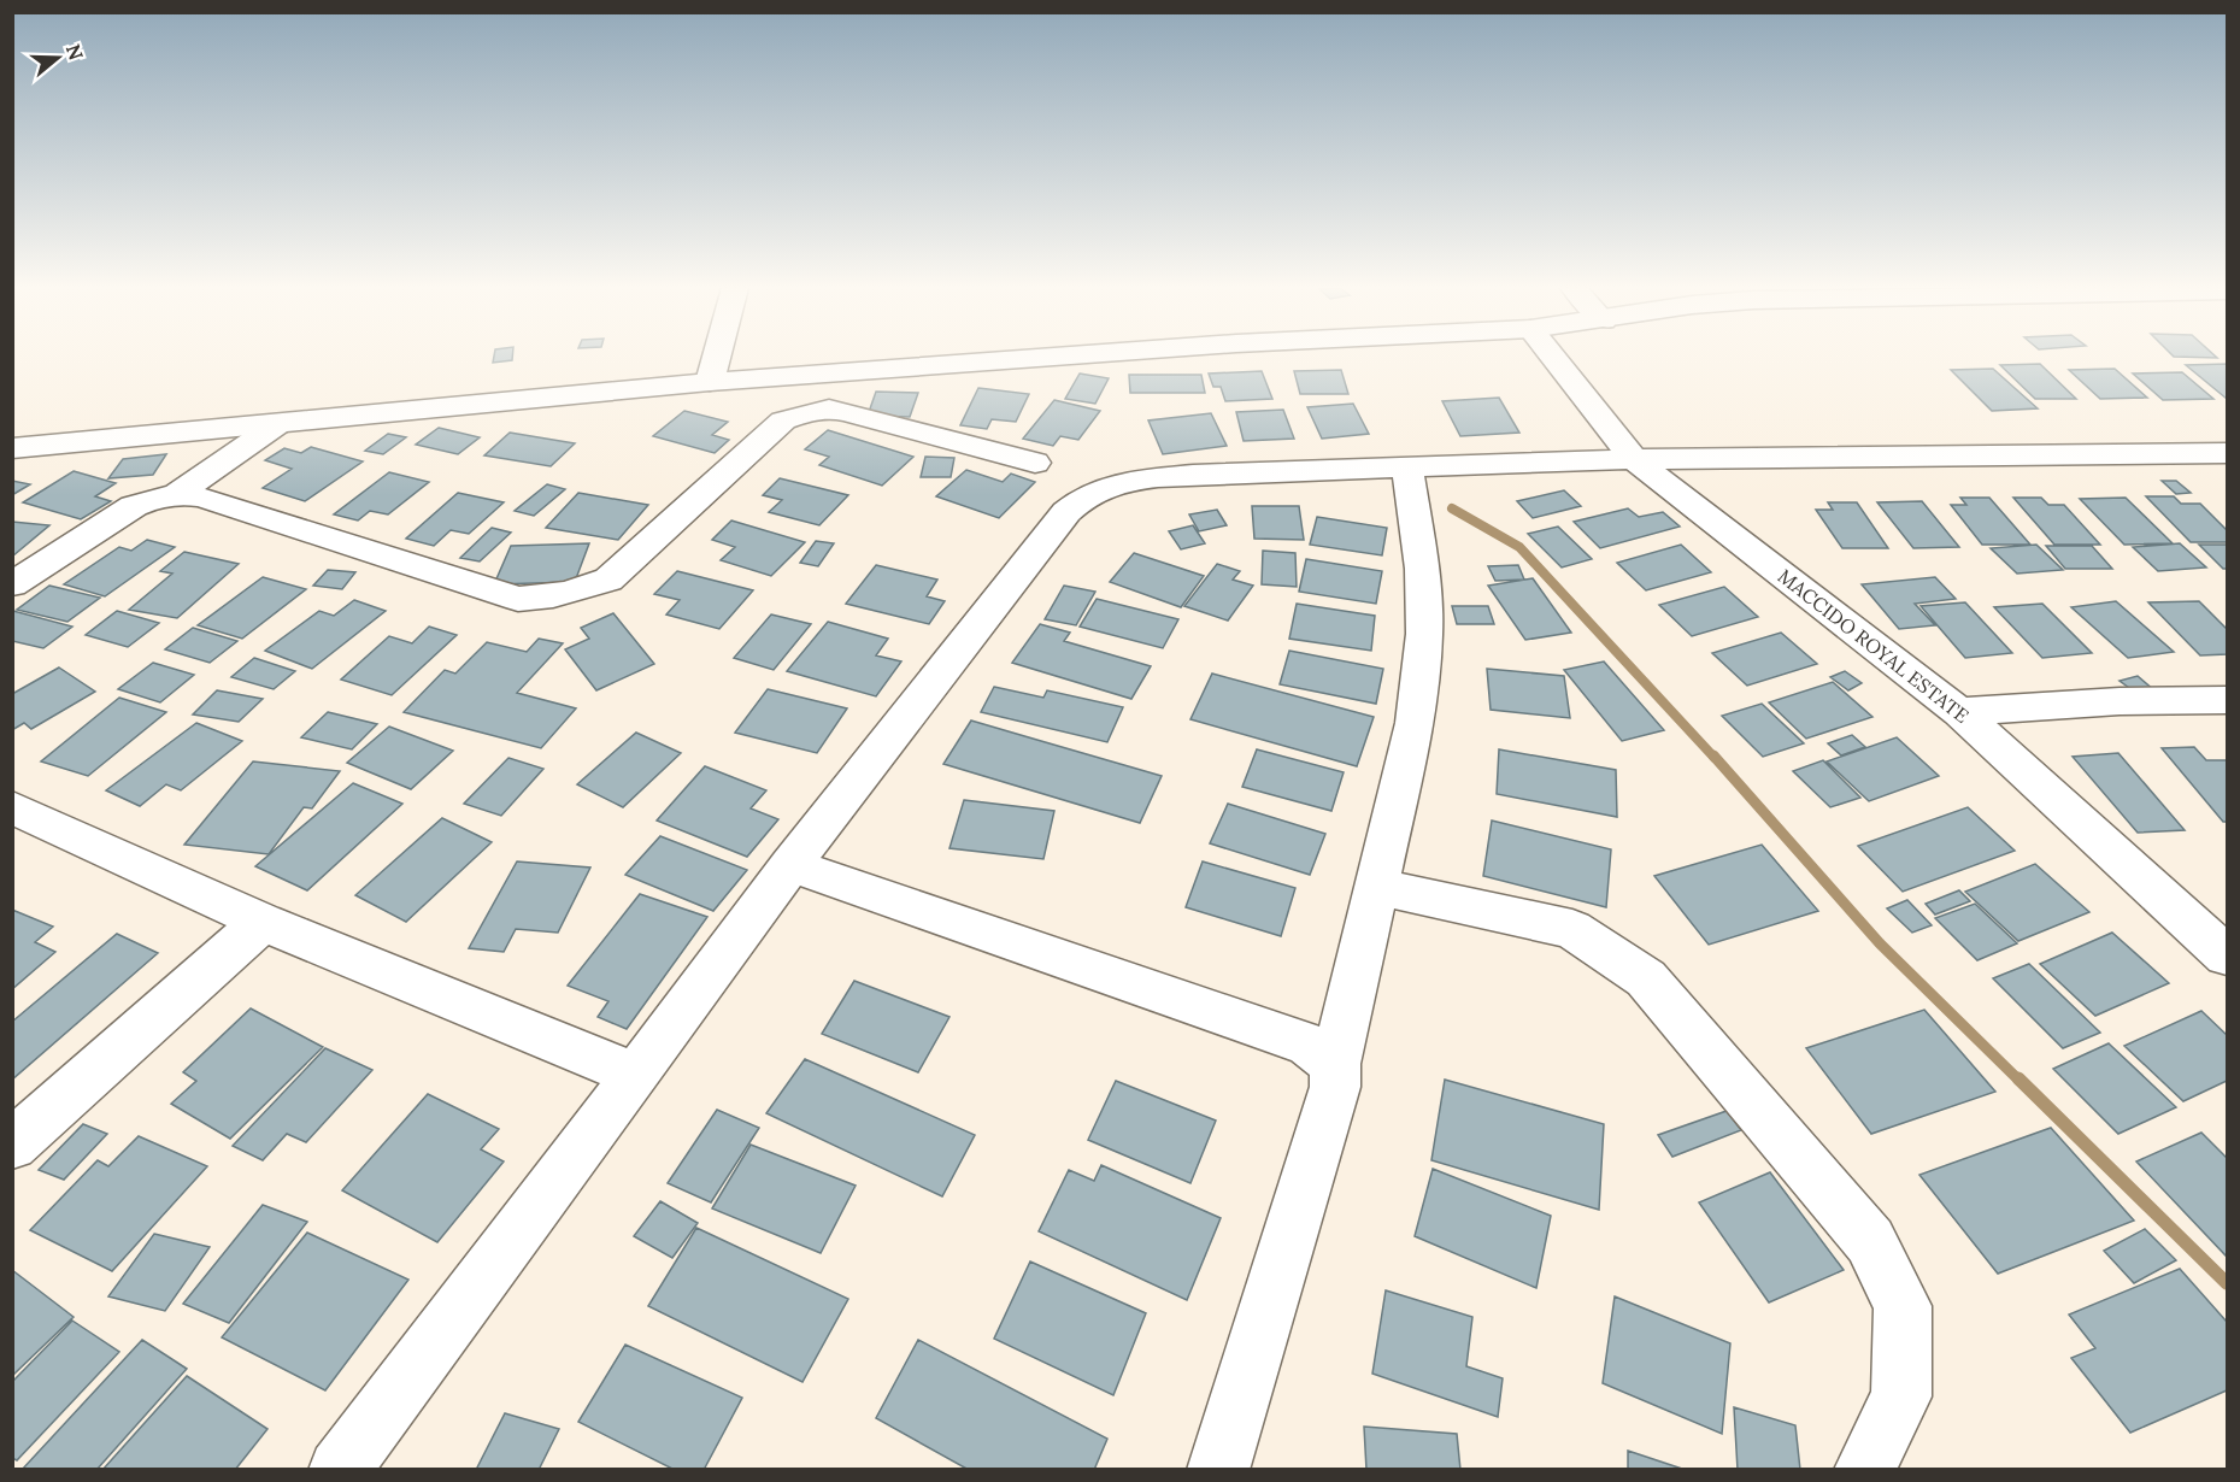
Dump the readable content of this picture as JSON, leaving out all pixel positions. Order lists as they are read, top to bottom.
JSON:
{
  "streets": {
    "street": ["MACCIDO ROYAL ESTATE"]
  },
  "north": "right"
}
